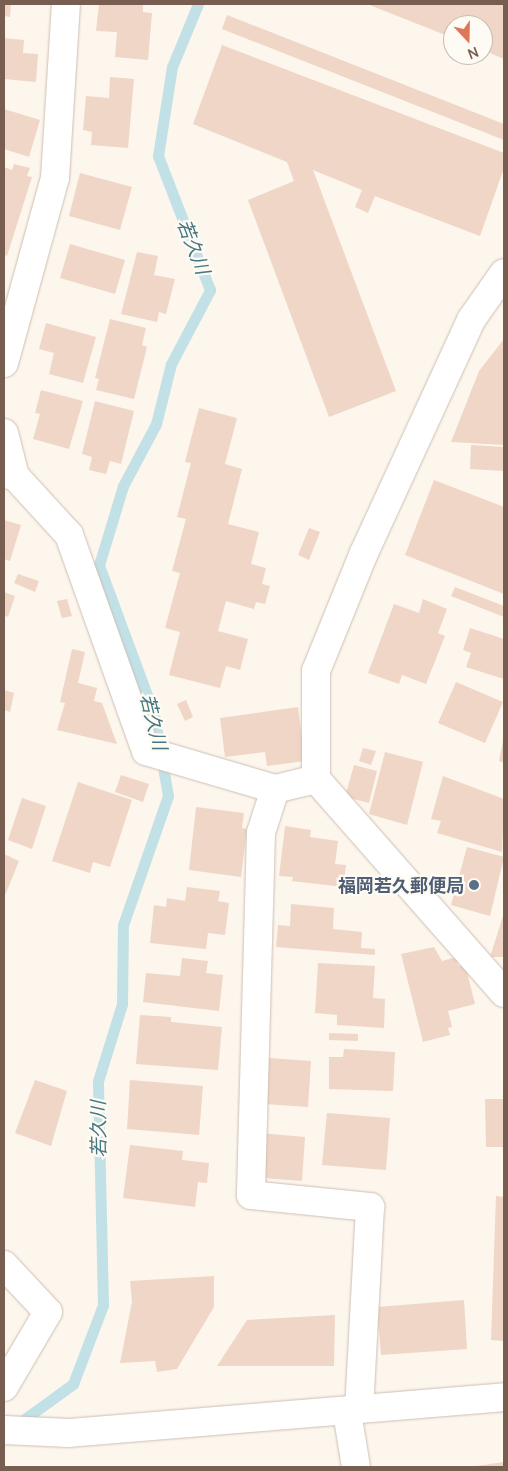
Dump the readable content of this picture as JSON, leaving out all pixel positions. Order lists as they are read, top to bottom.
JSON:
{
  "water": ["若久川"],
  "places": ["福岡若久郵便局"],
  "north": "bottom"
}
